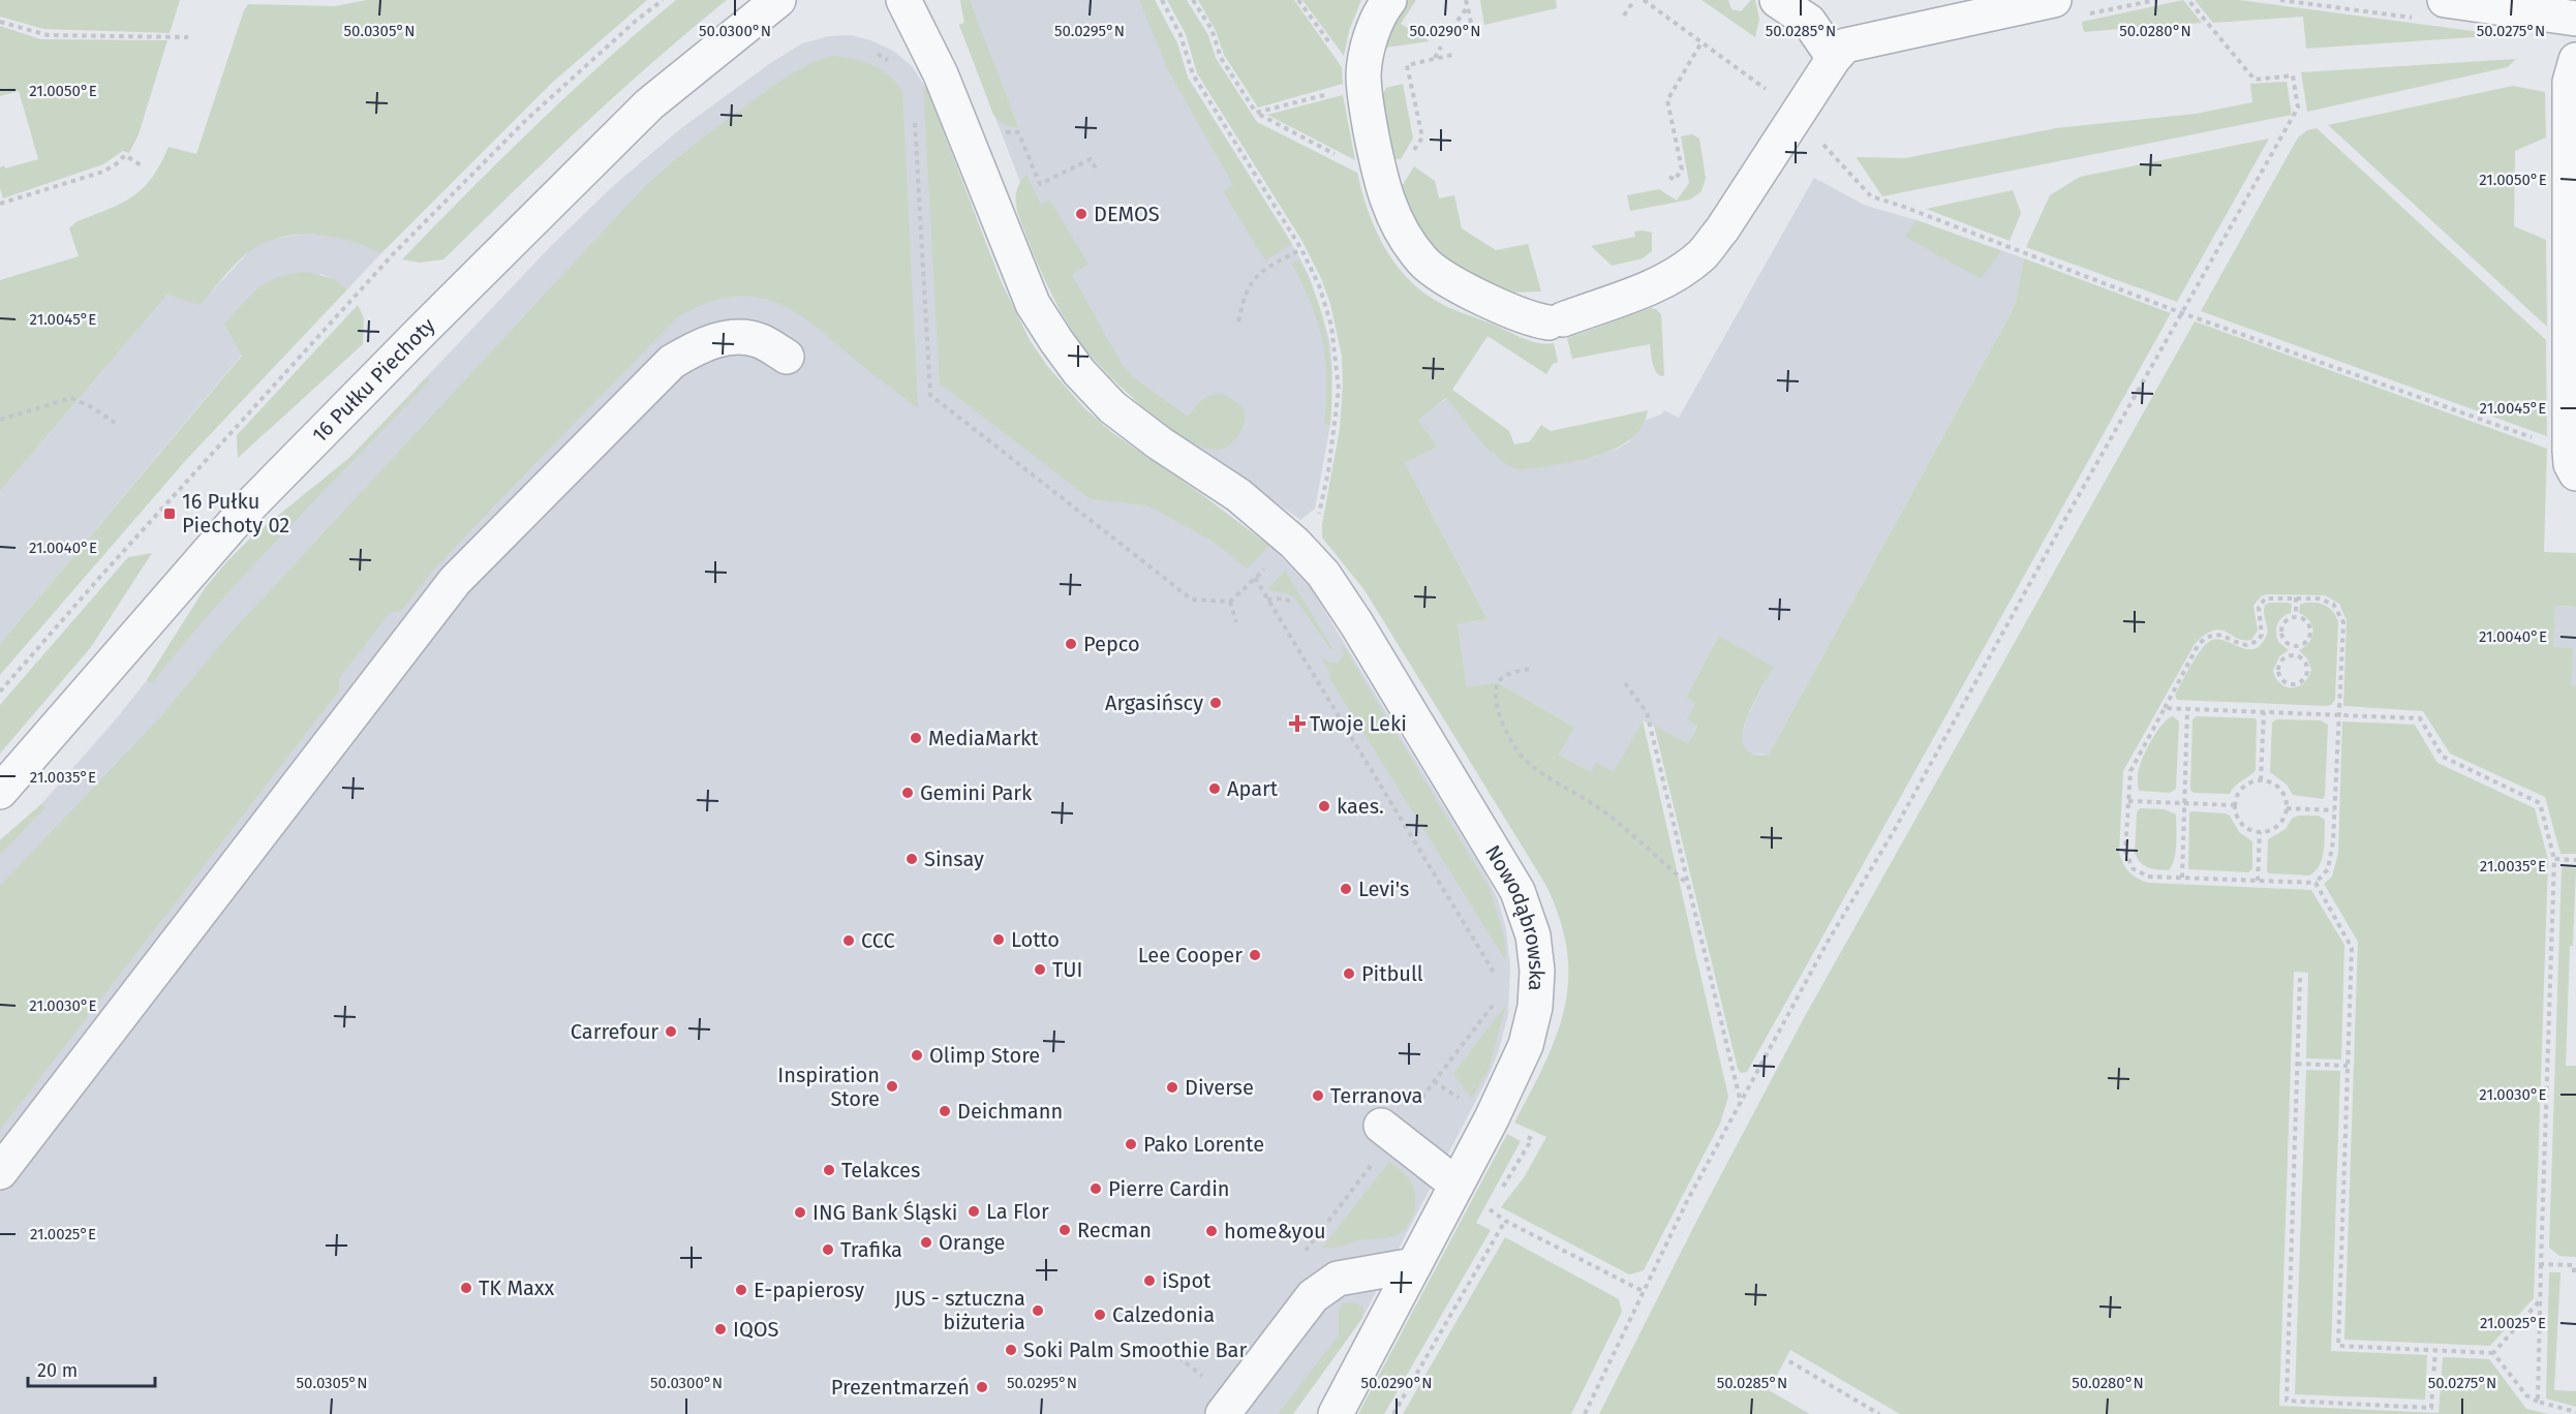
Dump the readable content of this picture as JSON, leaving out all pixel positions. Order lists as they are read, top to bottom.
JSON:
{
  "streets": {
    "street": ["16 Pułku Piechoty", "Nowodąbrowska"]
  },
  "places": {
    "other": [
      "DEMOS",
      "Pepco",
      "Argasińscy",
      "MediaMarkt",
      "Apart",
      "Gemini Park",
      "kaes.",
      "Sinsay",
      "Levi's",
      "Lotto",
      "CCC",
      "Lee Cooper",
      "TUI",
      "Pitbull",
      "Carrefour",
      "Olimp Store",
      "Inspiration Store",
      "Diverse",
      "Terranova",
      "Deichmann",
      "Pako Lorente",
      "Telakces",
      "Pierre Cardin",
      "La Flor",
      "ING Bank Śląski",
      "Recman",
      "home&you",
      "Orange",
      "Trafika",
      "iSpot",
      "TK Maxx",
      "E-papierosy",
      "JUS - sztuczna biżuteria",
      "Calzedonia",
      "IQOS",
      "Soki Palm Smoothie Bar",
      "Prezentmarzeń"
    ],
    "transit": ["16 Pułku Piechoty 02"],
    "health": ["Twoje Leki"]
  },
  "scale_bar": "20 m",
  "coordinates": [
    "50.0305°N",
    "50.0300°N",
    "50.0295°N",
    "50.0290°N",
    "50.0285°N",
    "50.0280°N",
    "50.0275°N",
    "21.0050°E",
    "21.0045°E",
    "21.0040°E",
    "21.0035°E",
    "21.0030°E",
    "21.0025°E"
  ]
}
